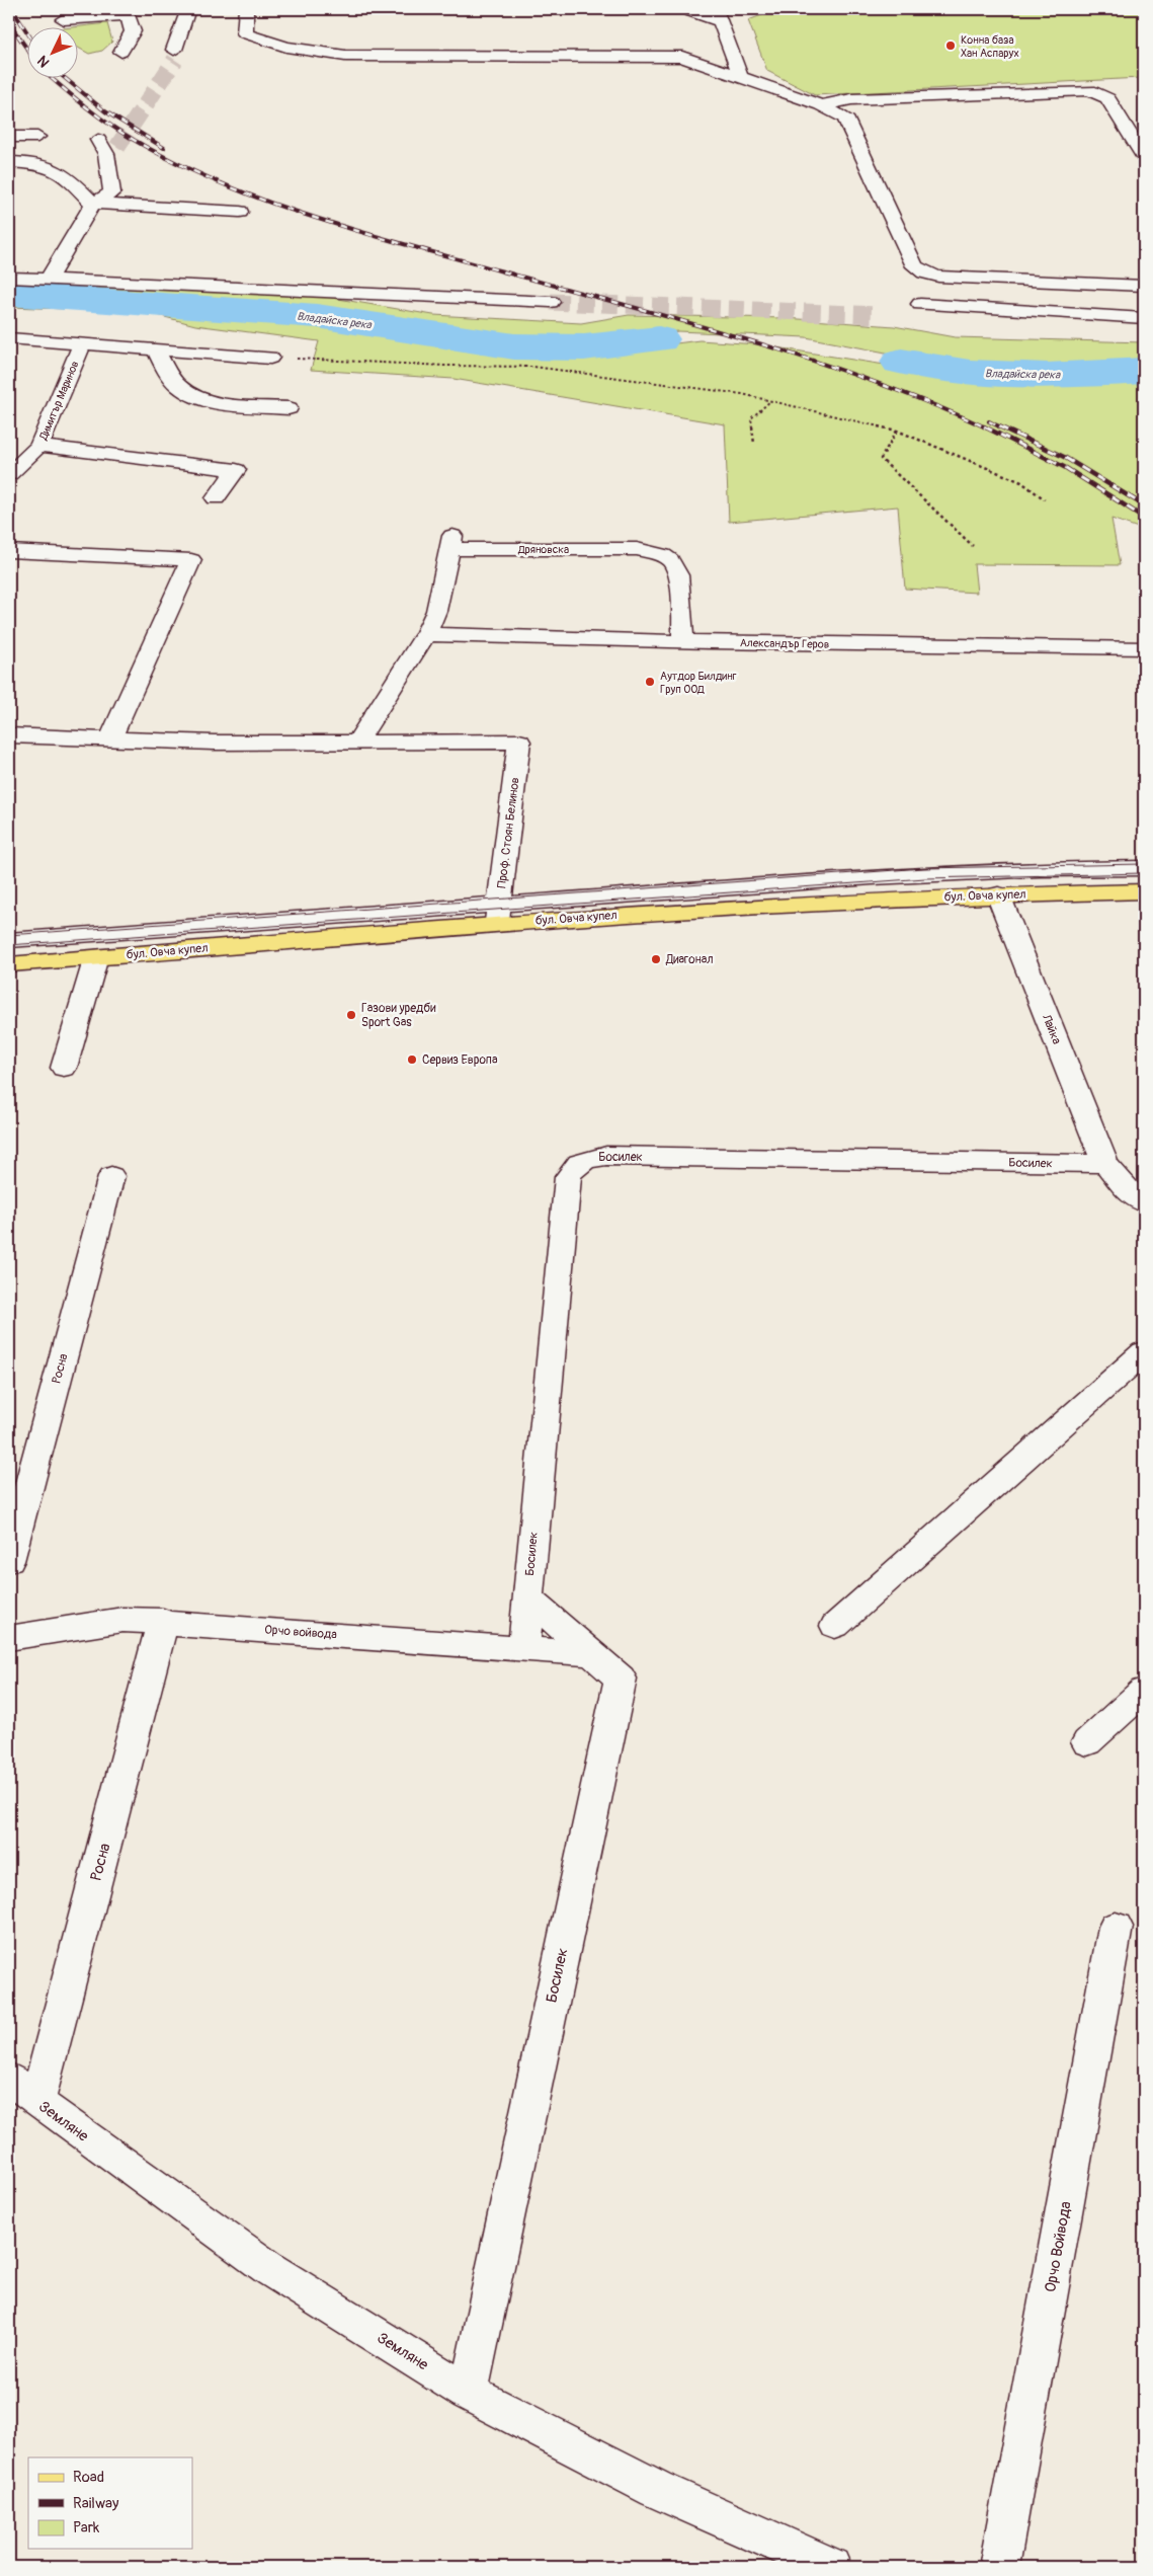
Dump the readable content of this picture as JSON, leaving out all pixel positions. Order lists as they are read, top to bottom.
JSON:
{
  "streets": {
    "main road": ["бул. Овча купел"],
    "street": [
      "Димитър Маринов",
      "Дряновска",
      "Александър Геров",
      "Проф. Стоян Белинов",
      "Лайка",
      "Босилек",
      "Росна",
      "Орчо войвода",
      "Земляне",
      "Орчо Войвода"
    ]
  },
  "crossings": [
    ["Дряновска", "Александър Геров"],
    ["Проф. Стоян Белинов", "бул. Овча купел"],
    ["бул. Овча купел", "Лайка"],
    ["Лайка", "Босилек"],
    ["Босилек", "Орчо войвода"],
    ["Босилек", "Земляне"],
    ["Росна", "Орчо войвода"],
    ["Росна", "Земляне"]
  ],
  "water": ["Владайска река"],
  "places": [
    "Конна база Хан Аспарух",
    "Аутдор Билдинг Груп ООД",
    "Диагонал",
    "Газови уредби Sport Gas",
    "Сервиз Европа"
  ],
  "legend": ["Road", "Railway", "Park"],
  "north": "bottom left"
}
